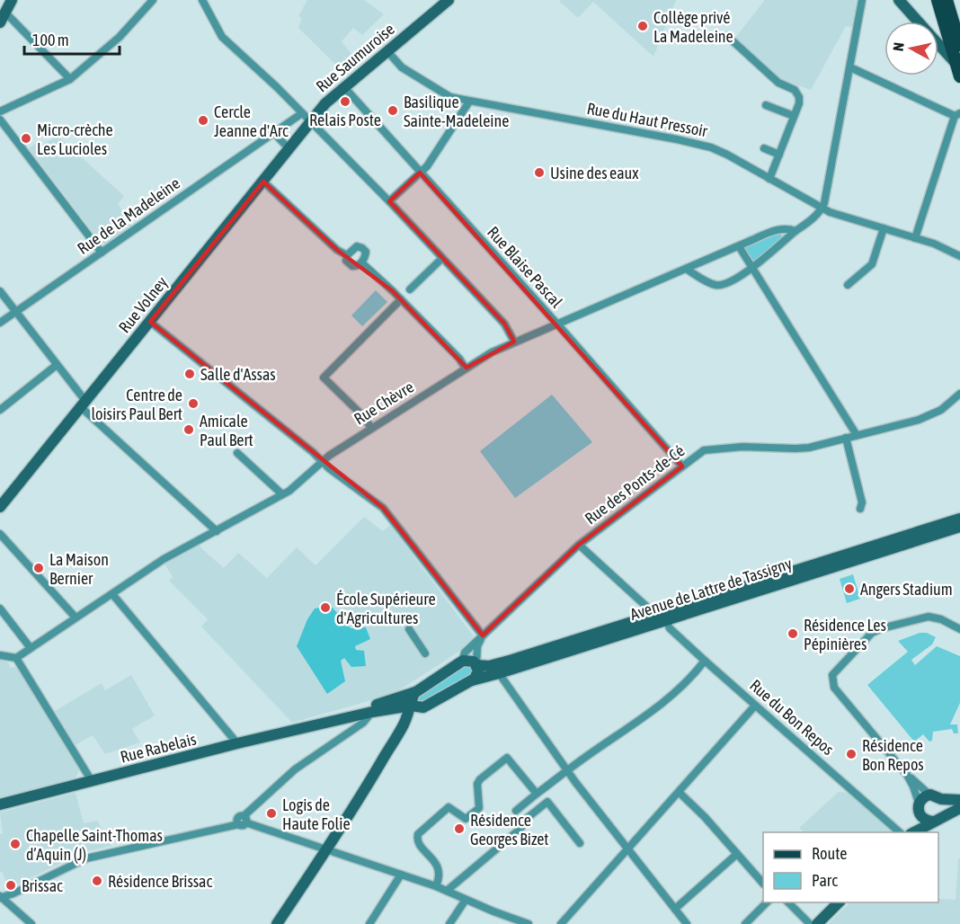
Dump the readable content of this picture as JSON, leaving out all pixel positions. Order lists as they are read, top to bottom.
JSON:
{
  "streets": {
    "street": [
      "Rue Saumuroise",
      "Rue du Haut Pressoir",
      "Rue de la Madeleine",
      "Rue Blaise Pascal",
      "Rue Volney",
      "Rue Chèvre",
      "Rue des Ponts-de-Cé",
      "Avenue de Lattre de Tassigny",
      "Rue du Bon Repos",
      "Rue Rabelais"
    ]
  },
  "crossings": [
    ["Rue Saumuroise", "Rue du Haut Pressoir"],
    ["Rue Saumuroise", "Rue Blaise Pascal"],
    ["Rue Saumuroise", "Rue Volney"],
    ["Rue Blaise Pascal", "Rue Chèvre"],
    ["Rue Blaise Pascal", "Rue des Ponts-de-Cé"],
    ["Rue des Ponts-de-Cé", "Rue Rabelais"],
    ["Avenue de Lattre de Tassigny", "Rue du Bon Repos"],
    ["Avenue de Lattre de Tassigny", "Rue Rabelais"]
  ],
  "places": [
    "Collège privé La Madeleine",
    "Relais Poste",
    "Basilique Sainte-Madeleine",
    "Cercle Jeanne d'Arc",
    "Micro-crèche Les Lucioles",
    "Usine des eaux",
    "Salle d'Assas",
    "Centre de loisirs Paul Bert",
    "Amicale Paul Bert",
    "La Maison Bernier",
    "Angers Stadium",
    "École Supérieure d'Agricultures",
    "Résidence Les Pépinières",
    "Résidence Bon Repos",
    "Logis de Haute Folie",
    "Résidence Georges Bizet",
    "Chapelle Saint-Thomas d’Aquin (J)",
    "Résidence Brissac",
    "Brissac"
  ],
  "legend": ["Route", "Parc"],
  "scale_bar": "100 m",
  "north": "left"
}
